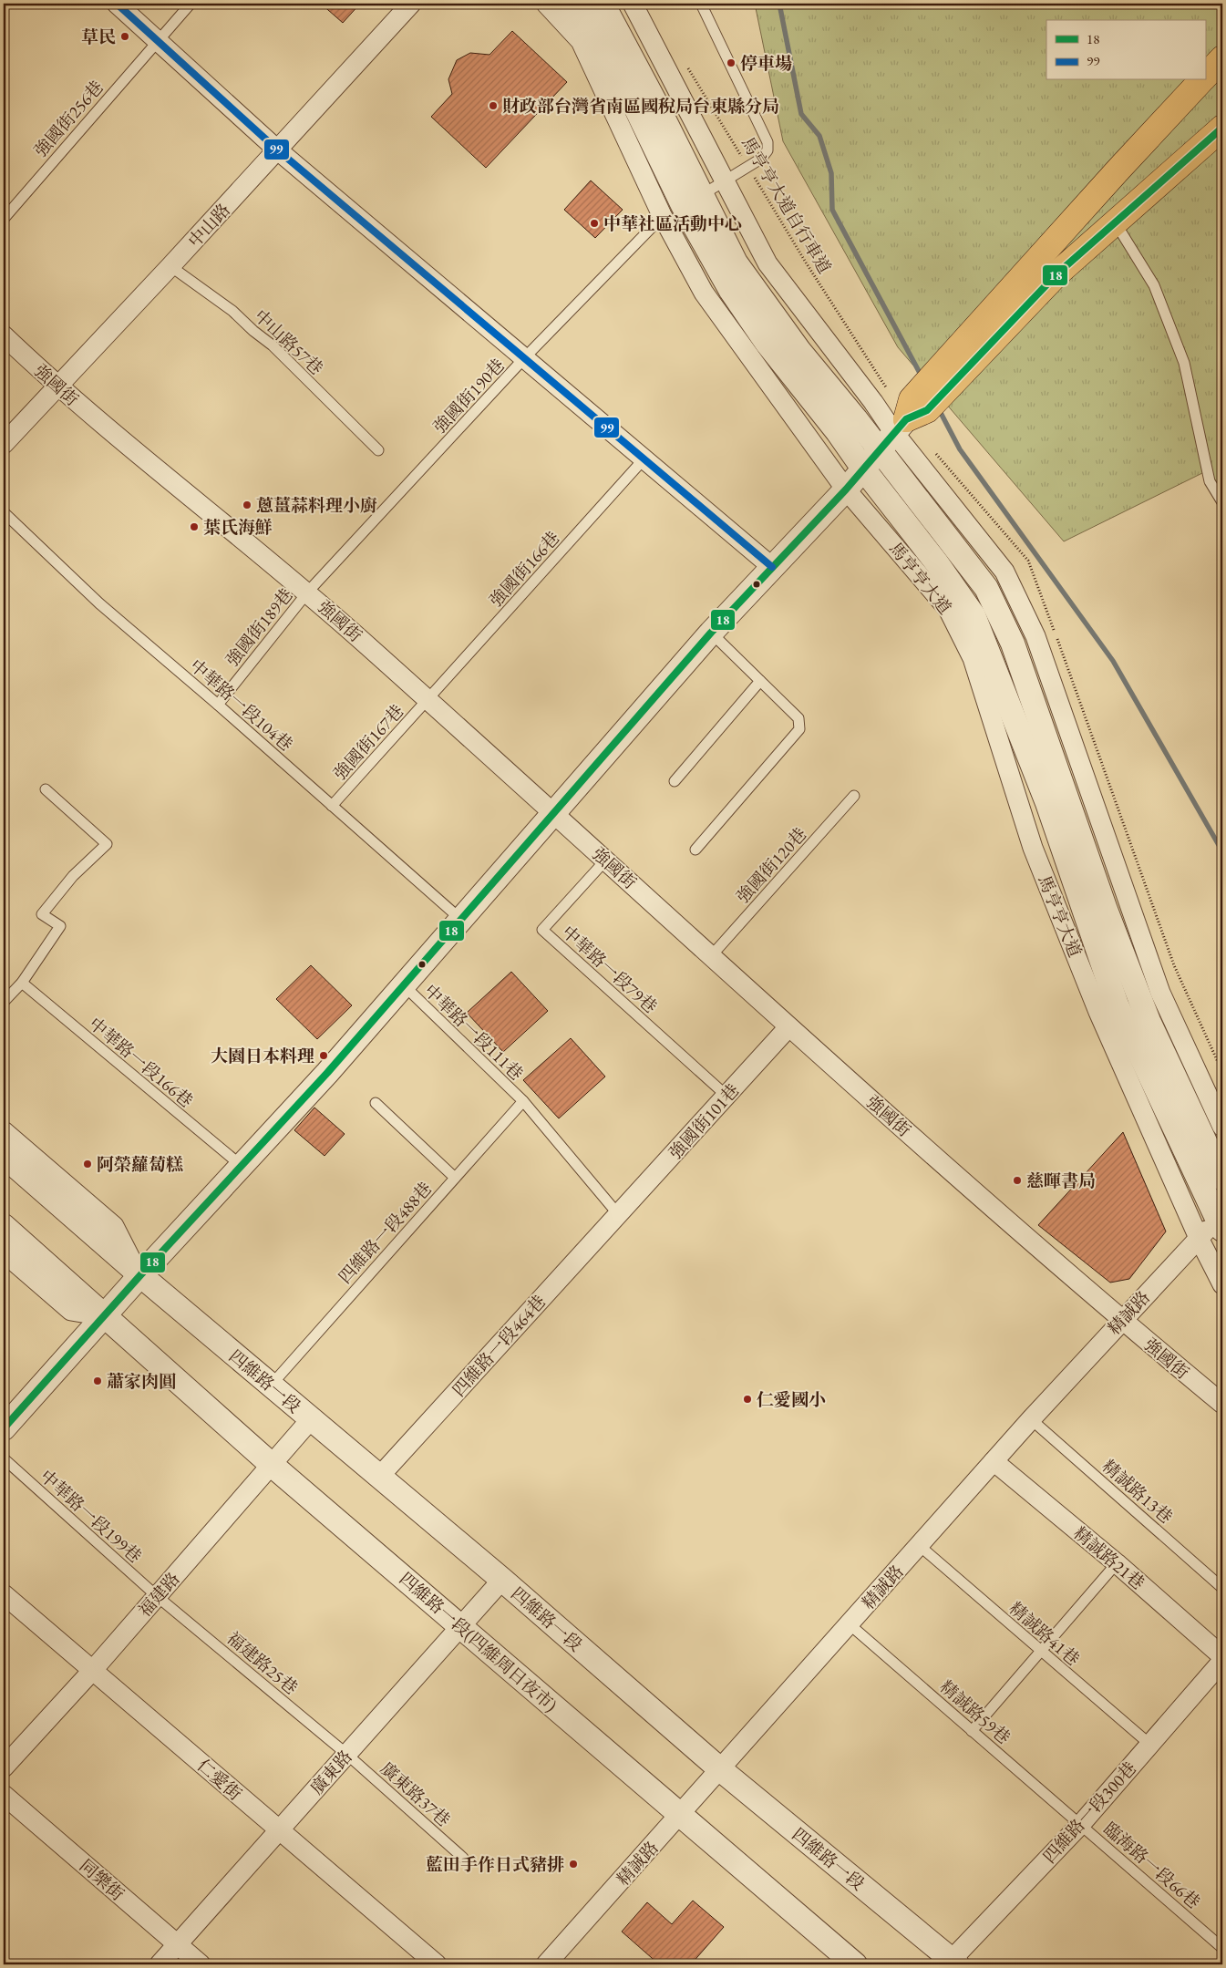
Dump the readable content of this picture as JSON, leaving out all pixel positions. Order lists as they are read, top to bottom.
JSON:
{
  "streets": {
    "street": [
      "中山路",
      "強國街",
      "馬亨亨大道",
      "強國街101巷",
      "精誠路",
      "四維路一段464巷",
      "四維路一段",
      "精誠路21巷",
      "福建路",
      "四維路一段(四維周日夜市)",
      "廣東路",
      "仁愛街",
      "四維路一段300巷",
      "同樂街"
    ],
    "lane": [
      "強國街256巷",
      "中山路57巷",
      "強國街190巷",
      "強國街166巷",
      "強國街189巷",
      "中華路一段104巷",
      "強國街167巷",
      "強國街120巷",
      "中華路一段79巷",
      "中華路一段111巷",
      "中華路一段166巷",
      "四維路一段488巷",
      "精誠路13巷",
      "中華路一段199巷",
      "精誠路41巷",
      "福建路25巷",
      "精誠路59巷",
      "廣東路37巷",
      "臨海路一段66巷"
    ],
    "path": ["馬亨亨大道自行車道"]
  },
  "crossings": [
    ["馬亨亨大道自行車道", "強國街190巷"],
    ["馬亨亨大道自行車道", "馬亨亨大道"],
    ["中山路", "中山路57巷"],
    ["中山路", "強國街"],
    ["強國街", "強國街190巷"],
    ["強國街", "強國街166巷"],
    ["強國街", "強國街189巷"],
    ["強國街", "強國街167巷"],
    ["強國街", "強國街120巷"],
    ["強國街", "中華路一段79巷"],
    ["強國街", "強國街101巷"],
    ["強國街", "精誠路"],
    ["強國街190巷", "馬亨亨大道"],
    ["強國街190巷", "強國街189巷"],
    ["強國街166巷", "強國街167巷"],
    ["馬亨亨大道", "精誠路"],
    ["強國街189巷", "中華路一段104巷"],
    ["中華路一段104巷", "強國街167巷"],
    ["中華路一段79巷", "強國街101巷"],
    ["中華路一段111巷", "強國街101巷"],
    ["中華路一段111巷", "四維路一段488巷"],
    ["中華路一段111巷", "四維路一段464巷"],
    ["強國街101巷", "四維路一段464巷"],
    ["四維路一段488巷", "四維路一段"],
    ["精誠路", "四維路一段"],
    ["精誠路", "精誠路13巷"],
    ["精誠路", "精誠路21巷"],
    ["精誠路", "精誠路41巷"],
    ["精誠路", "四維路一段(四維周日夜市)"],
    ["精誠路", "精誠路59巷"],
    ["四維路一段464巷", "四維路一段"],
    ["四維路一段", "福建路"],
    ["四維路一段", "廣東路"],
    ["四維路一段", "四維路一段300巷"],
    ["中華路一段199巷", "福建路"],
    ["中華路一段199巷", "福建路25巷"],
    ["福建路", "四維路一段(四維周日夜市)"],
    ["福建路", "福建路25巷"],
    ["福建路", "仁愛街"],
    ["精誠路41巷", "四維路一段300巷"],
    ["四維路一段(四維周日夜市)", "廣東路"],
    ["福建路25巷", "廣東路"],
    ["福建路25巷", "廣東路37巷"],
    ["精誠路59巷", "四維路一段300巷"],
    ["精誠路59巷", "臨海路一段66巷"],
    ["廣東路", "仁愛街"],
    ["廣東路", "廣東路37巷"],
    ["廣東路", "同樂街"],
    ["四維路一段300巷", "臨海路一段66巷"]
  ],
  "places": [
    "草民",
    "停車場",
    "財政部台灣省南區國稅局台東縣分局",
    "中華社區活動中心",
    "蔥薑蒜料理小廚",
    "葉氏海鮮",
    "大園日本料理",
    "阿榮蘿蔔糕",
    "慈暉書局",
    "蕭家肉圓",
    "仁愛國小",
    "藍田手作日式豬排"
  ],
  "lines": ["transit line 99", "transit line 18"],
  "legend": ["18", "99"]
}
